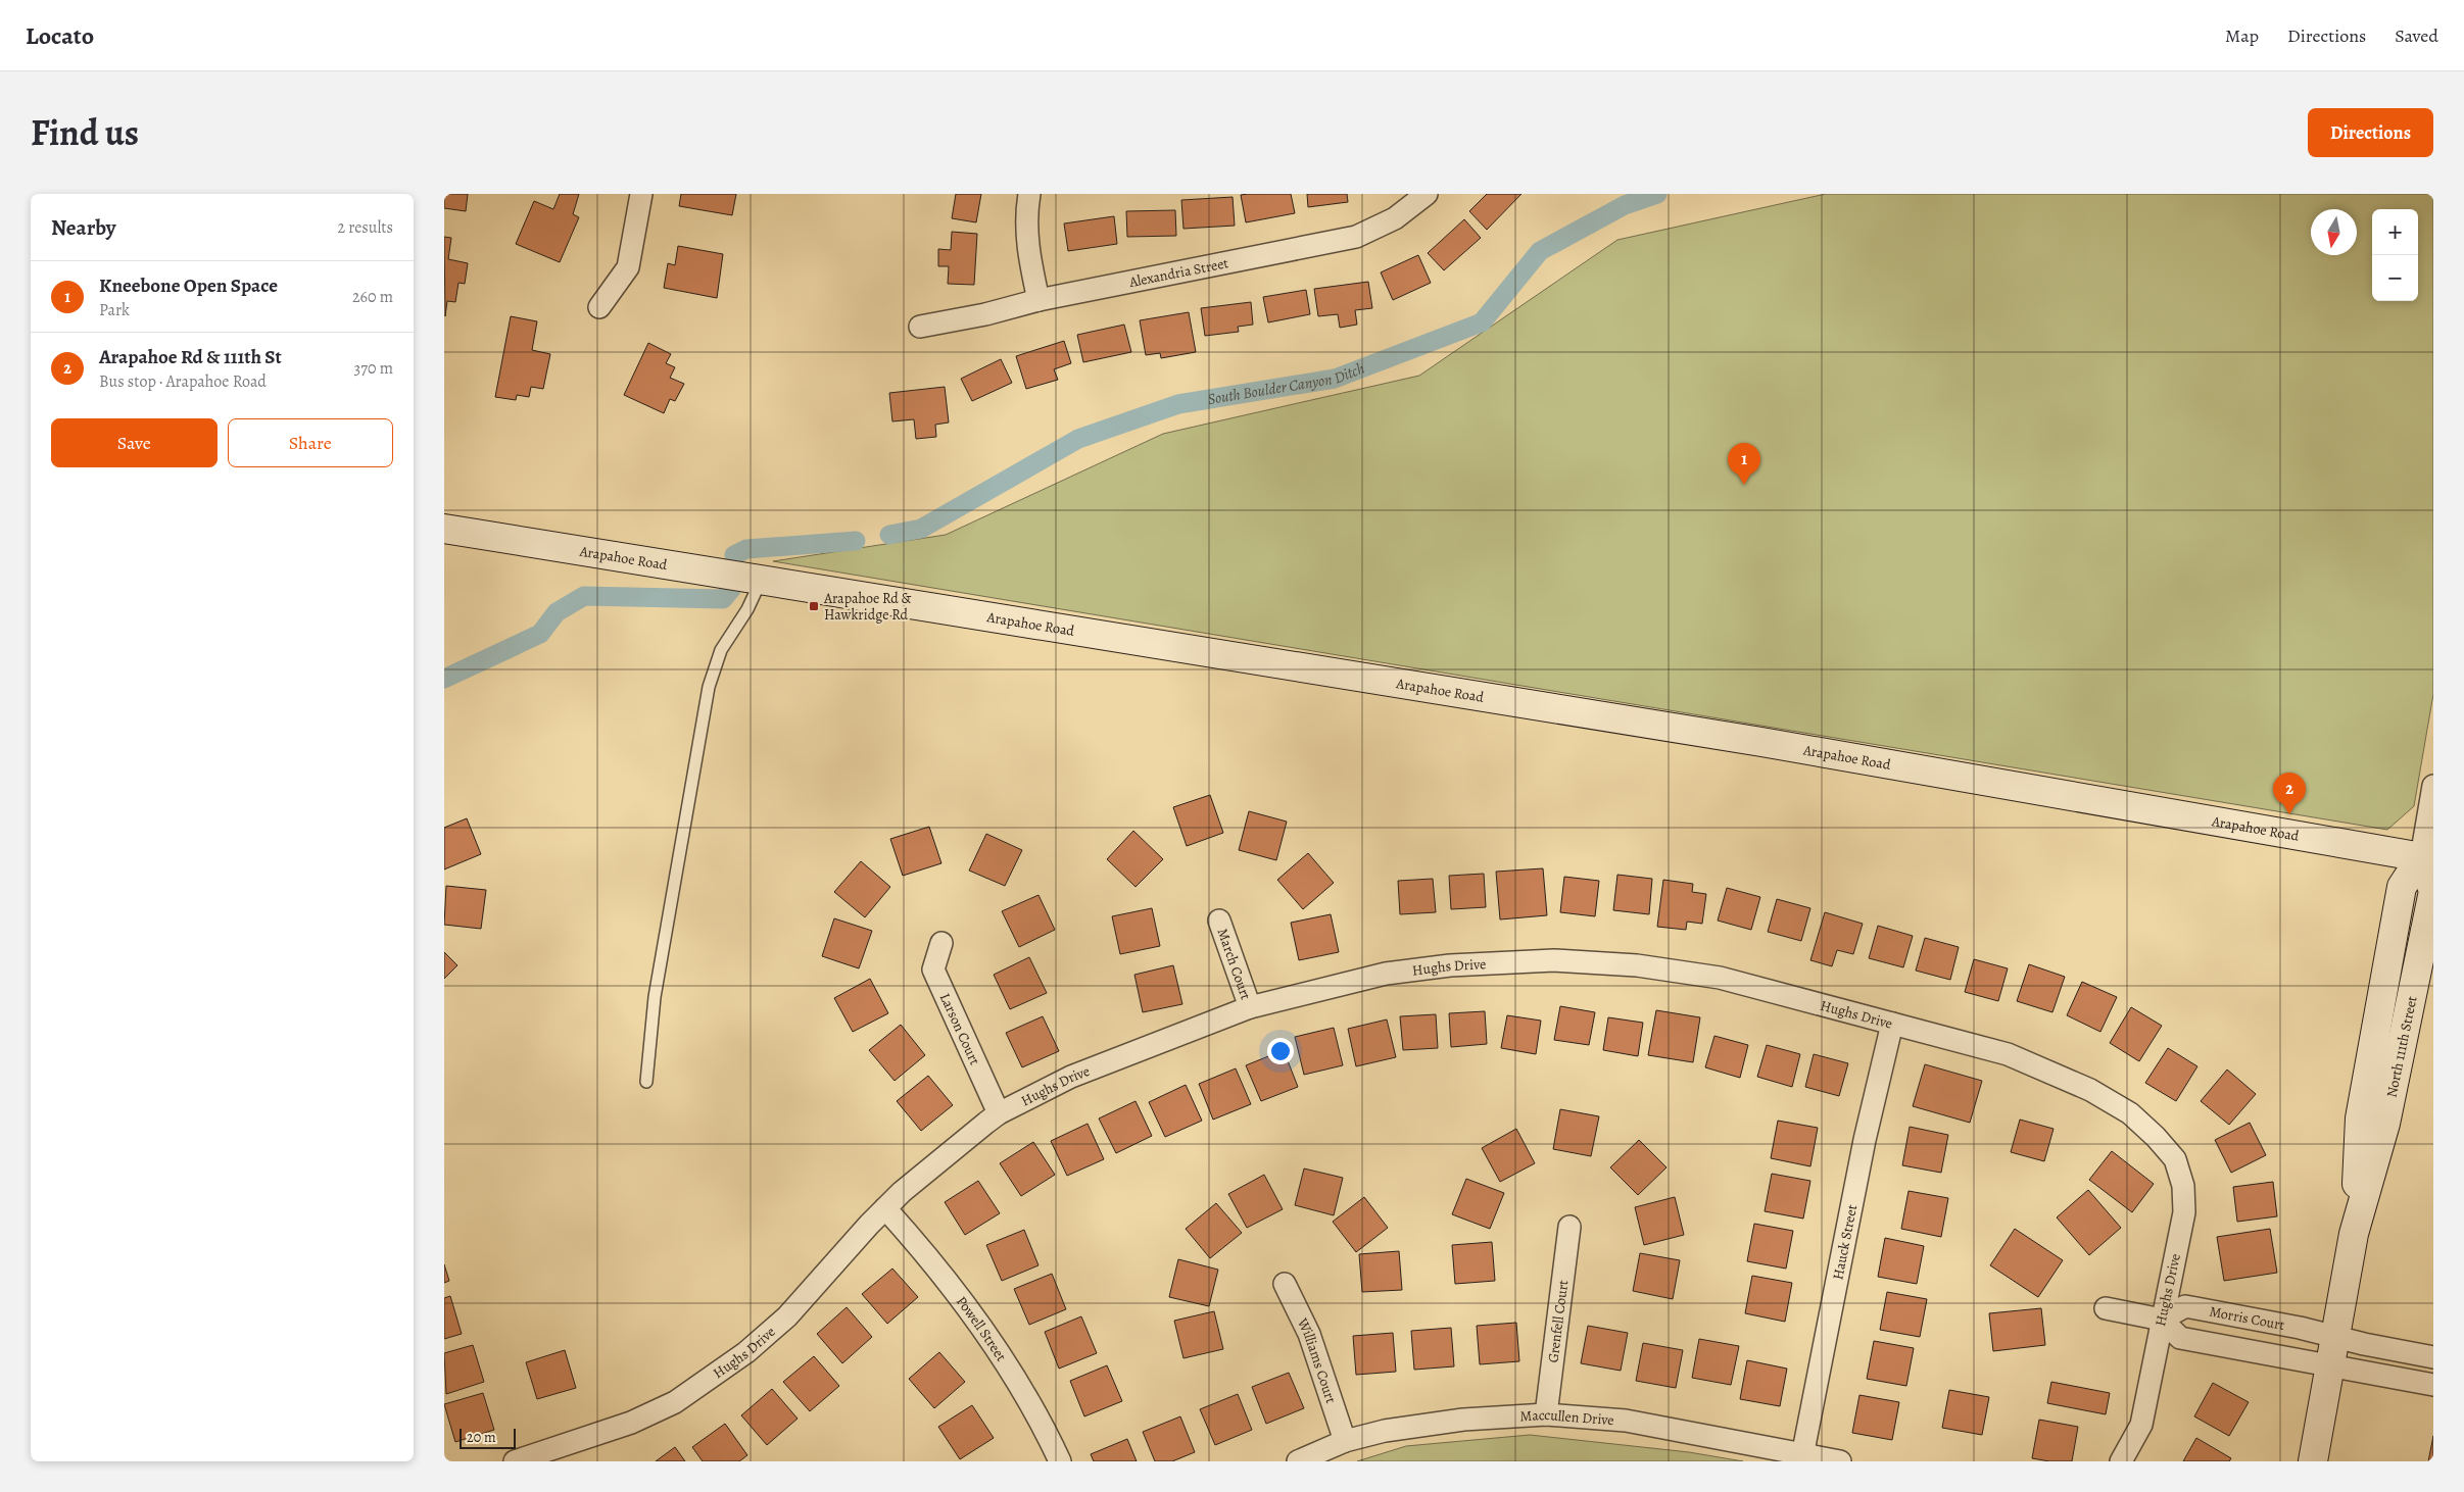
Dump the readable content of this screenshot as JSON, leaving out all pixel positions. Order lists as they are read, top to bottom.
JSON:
{
  "streets": {
    "main road": ["Arapahoe Road", "North 111th Street"],
    "street": [
      "Alexandria Street",
      "March Court",
      "Hughs Drive",
      "Larson Court",
      "Hauck Street",
      "Morris Court",
      "Grenfell Court",
      "Powell Street",
      "Williams Court",
      "Maccullen Drive"
    ]
  },
  "crossings": [
    ["Arapahoe Road", "North 111th Street"],
    ["March Court", "Hughs Drive"],
    ["Hughs Drive", "Larson Court"],
    ["Hughs Drive", "Hauck Street"],
    ["Hughs Drive", "Morris Court"],
    ["Hughs Drive", "Powell Street"],
    ["North 111th Street", "Morris Court"],
    ["Hauck Street", "Maccullen Drive"],
    ["Grenfell Court", "Maccullen Drive"],
    ["Williams Court", "Maccullen Drive"]
  ],
  "water": ["South Boulder Canyon Ditch"],
  "places": {
    "transit": ["Arapahoe Rd & Hawkridge Rd"]
  },
  "scale_bar": "20 m",
  "north": "bottom",
  "page": {
    "header": "Locato",
    "nav": ["Map", "Directions", "Saved"],
    "title": "Find us",
    "buttons": [
      "Directions",
      ["Save", "Share"]
    ],
    "heading": ["Nearby", "2 results"],
    "map_buttons": ["+", "−"],
    "list": [
      {
        "mark": "1",
        "name": "Kneebone Open Space",
        "note": "Park",
        "value": "260 m"
      },
      {
        "mark": "2",
        "name": "Arapahoe Rd & 111th St",
        "note": "Bus stop · Arapahoe Road",
        "value": "370 m"
      }
    ],
    "pins": ["1", "2"],
    "scale": "20 m"
  }
}
